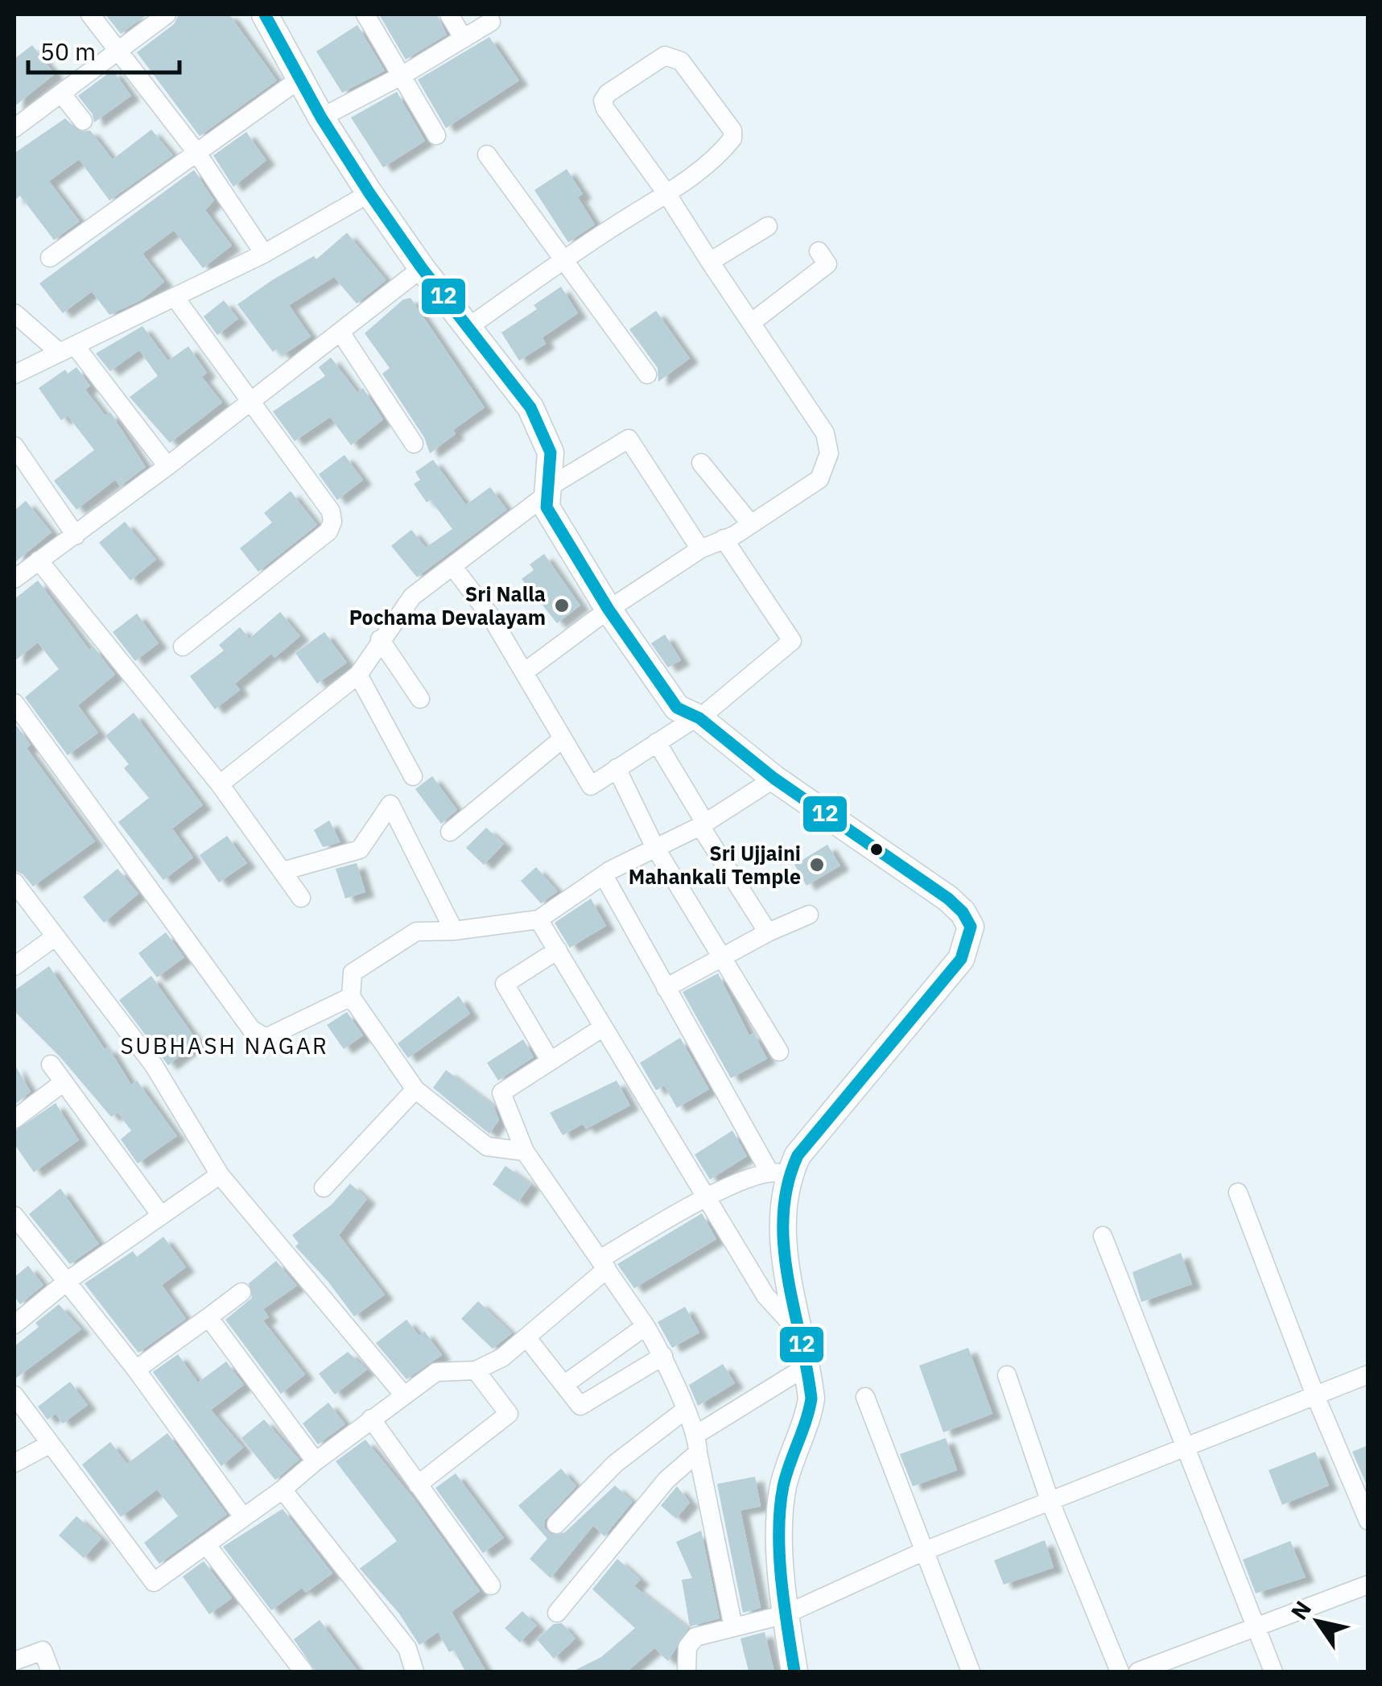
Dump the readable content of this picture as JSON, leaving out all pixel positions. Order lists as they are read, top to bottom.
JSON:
{
  "districts": ["SUBHASH NAGAR"],
  "places": ["Sri Nalla Pochama Devalayam", "Sri Ujjaini Mahankali Temple"],
  "lines": ["transit line 12"],
  "scale_bar": "50 m",
  "north": "top left"
}
